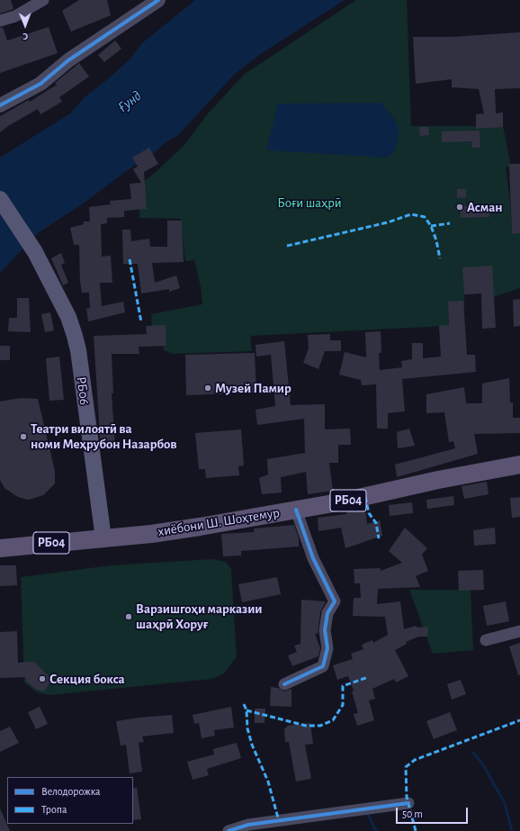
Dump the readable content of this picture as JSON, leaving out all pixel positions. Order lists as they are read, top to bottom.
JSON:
{
  "streets": {
    "main road": ["РБ06", "РБ04", "хиёбони Ш. Шоҳтемур"]
  },
  "crossings": [
    ["РБ06", "хиёбони Ш. Шоҳтемур"]
  ],
  "water": ["Ғунд"],
  "parks": ["Боғи шаҳрӣ"],
  "places": [
    "Асман",
    "Музей Памир",
    "Театри вилоятӣ ва номи Меҳрубон Назарбов",
    "Варзишгоҳи марказии шаҳрӣ Хоруғ",
    "Секция бокса"
  ],
  "legend": ["Велодорожка", "Тропа"],
  "scale_bar": "50 m",
  "north": "bottom"
}
